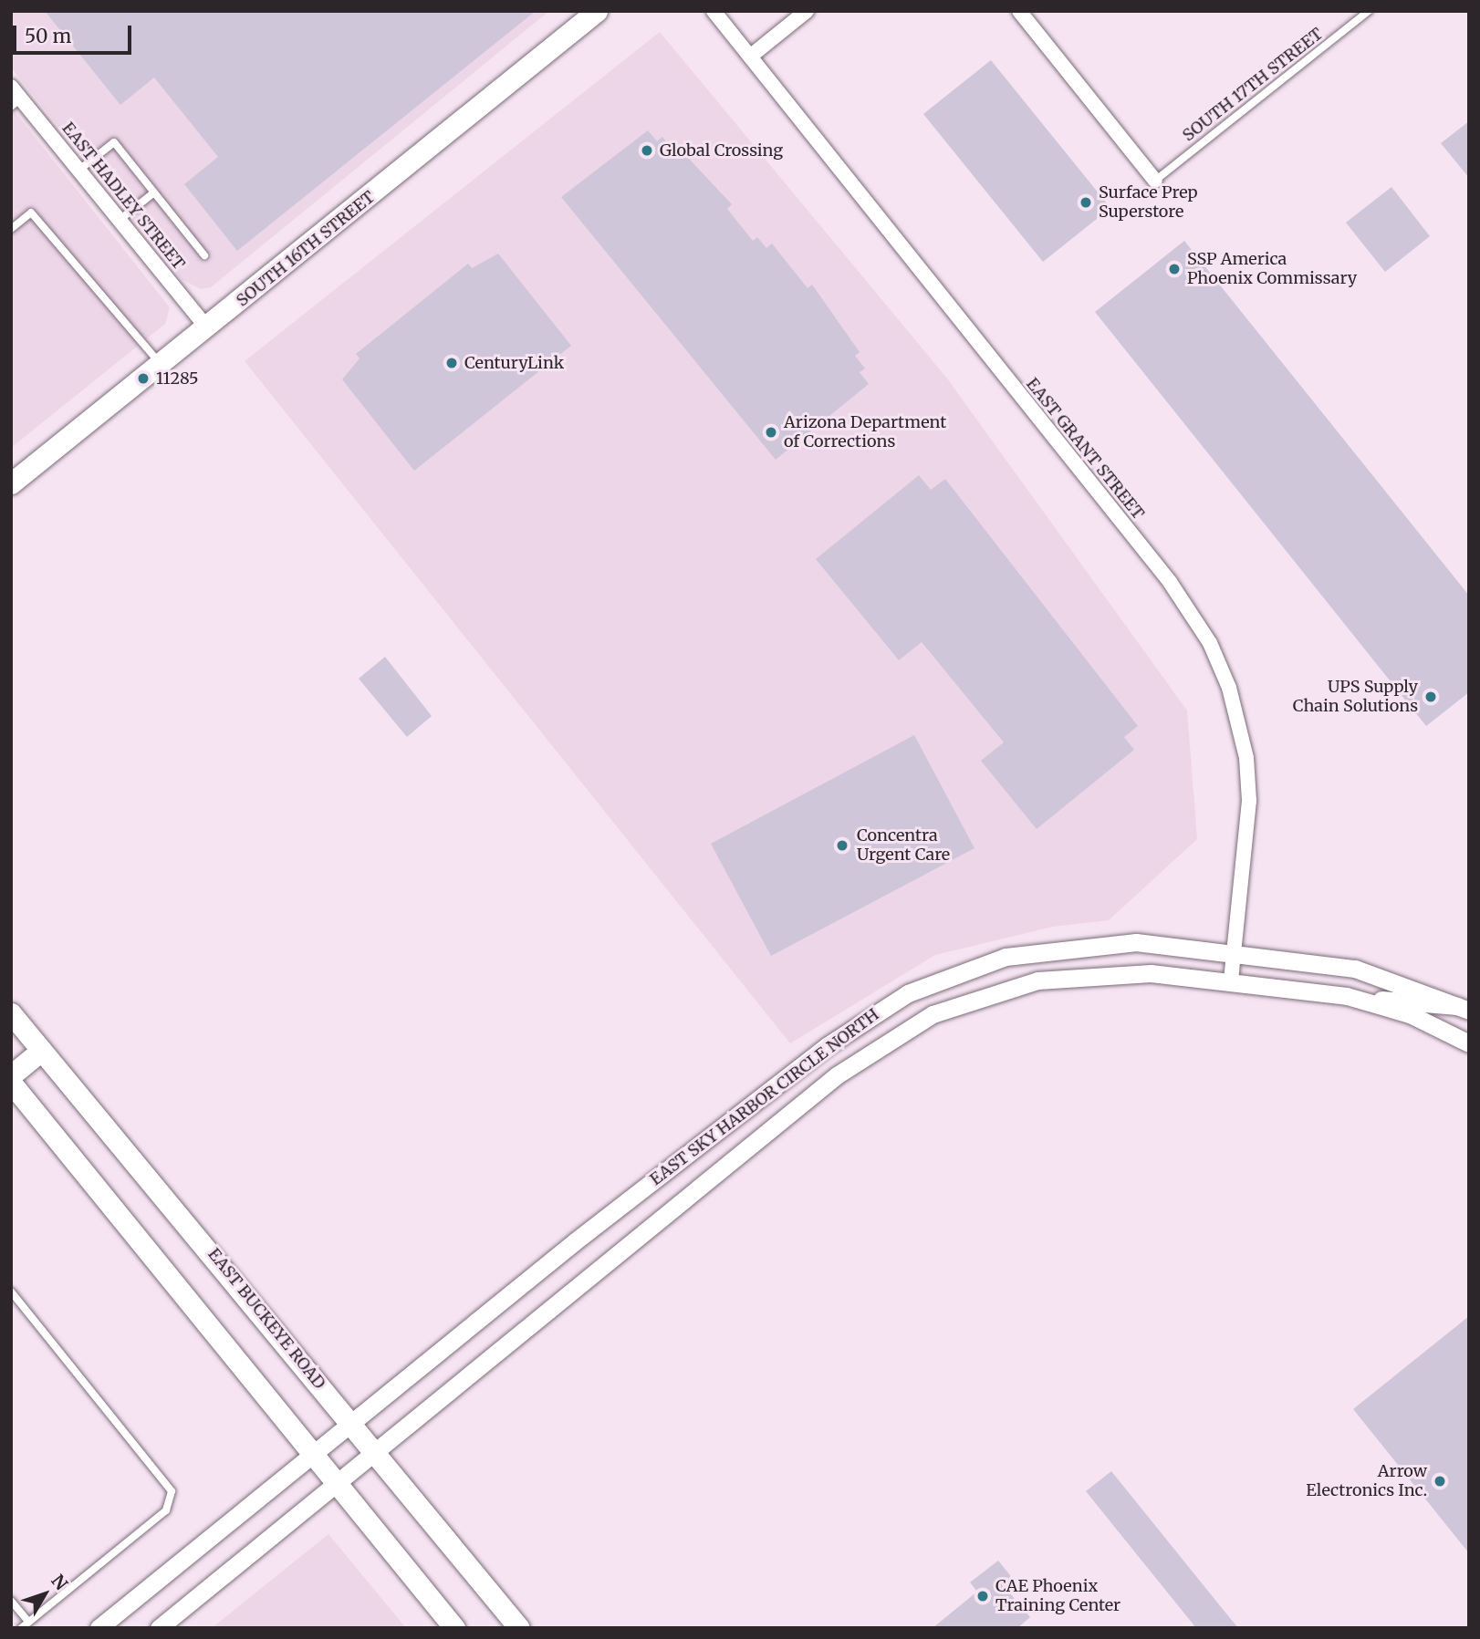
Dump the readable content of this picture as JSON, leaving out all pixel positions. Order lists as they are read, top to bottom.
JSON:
{
  "streets": {
    "main road": ["SOUTH 16TH STREET", "EAST BUCKEYE ROAD"],
    "street": ["EAST HADLEY STREET", "EAST GRANT STREET", "EAST SKY HARBOR CIRCLE NORTH"],
    "lane": ["SOUTH 17TH STREET"]
  },
  "crossings": [
    ["EAST HADLEY STREET", "SOUTH 16TH STREET"],
    ["EAST GRANT STREET", "EAST SKY HARBOR CIRCLE NORTH"],
    ["EAST SKY HARBOR CIRCLE NORTH", "EAST BUCKEYE ROAD"]
  ],
  "places": [
    "Global Crossing",
    "Surface Prep Superstore",
    "SSP America Phoenix Commissary",
    "CenturyLink",
    "11285",
    "Arizona Department of Corrections",
    "UPS Supply Chain Solutions",
    "Concentra Urgent Care",
    "Arrow Electronics Inc.",
    "CAE Phoenix Training Center"
  ],
  "scale_bar": "50 m",
  "north": "top right"
}
